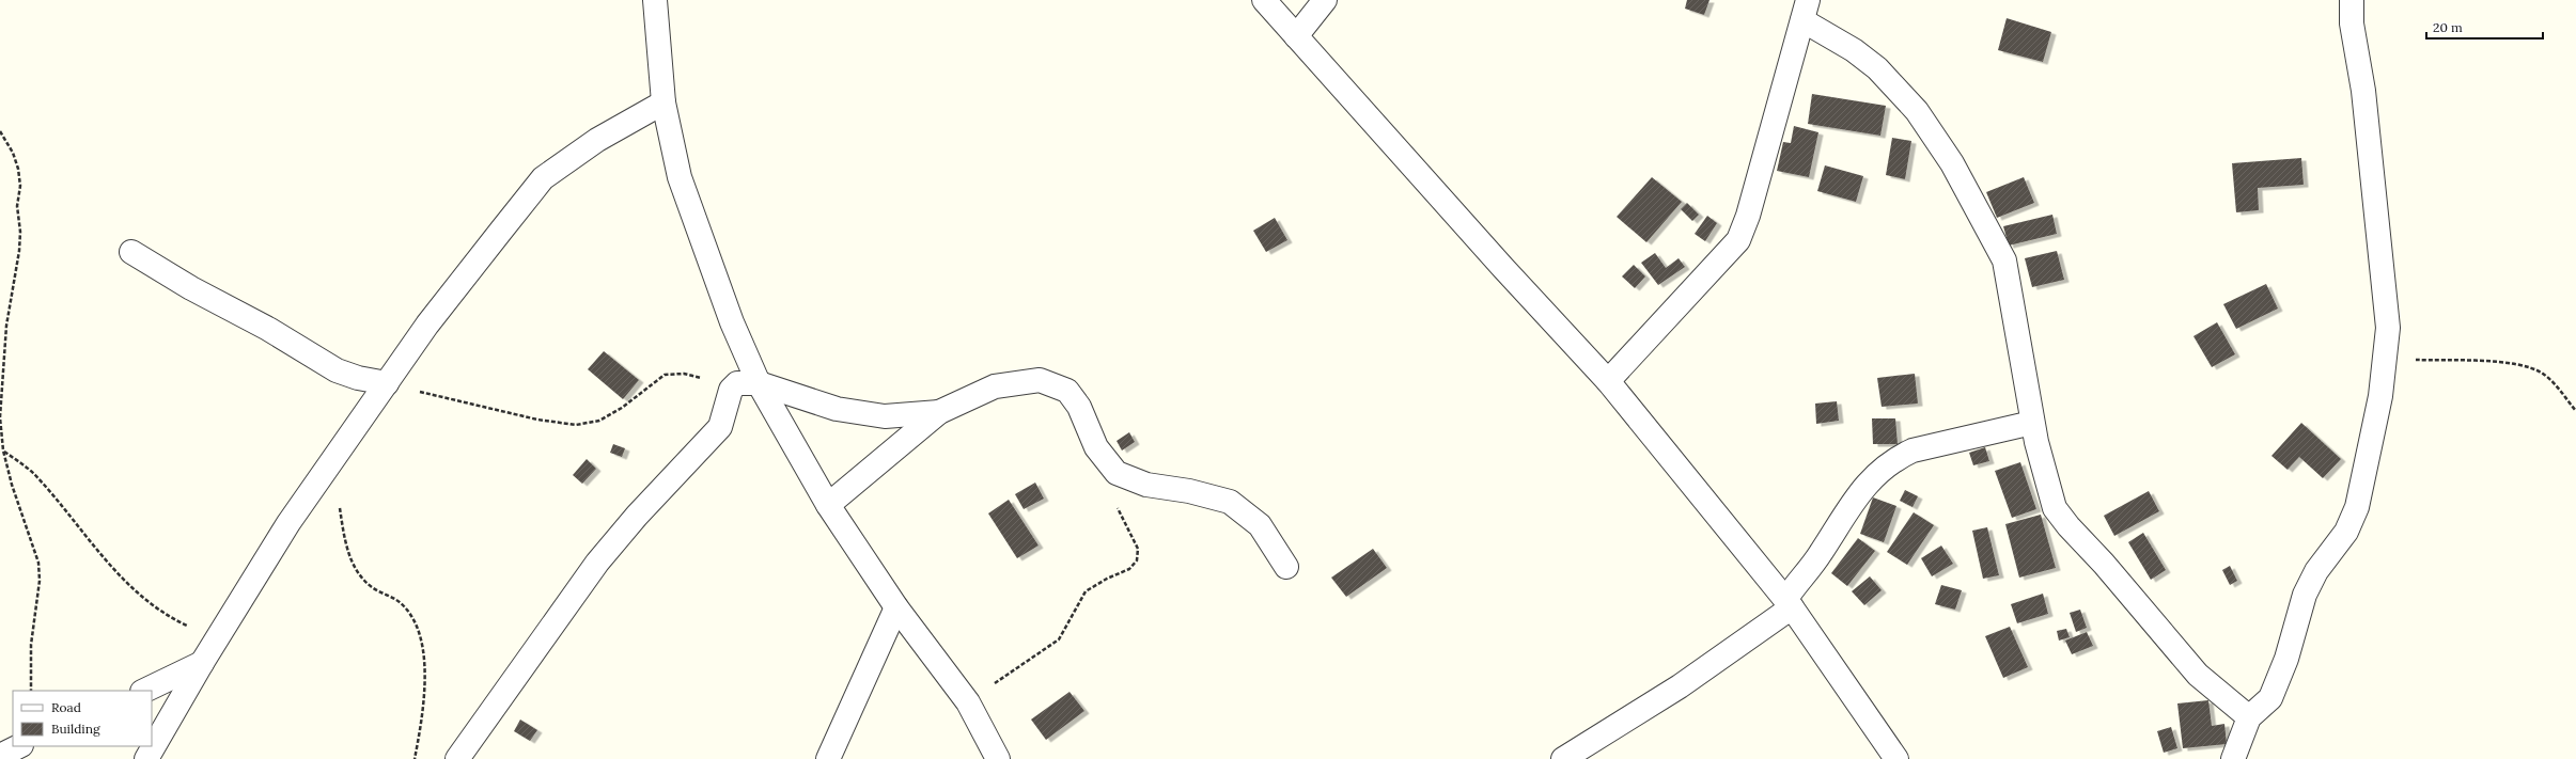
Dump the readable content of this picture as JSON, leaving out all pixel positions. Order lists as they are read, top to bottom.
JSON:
{
  "legend": ["Road", "Building"],
  "scale_bar": "20 m"
}
